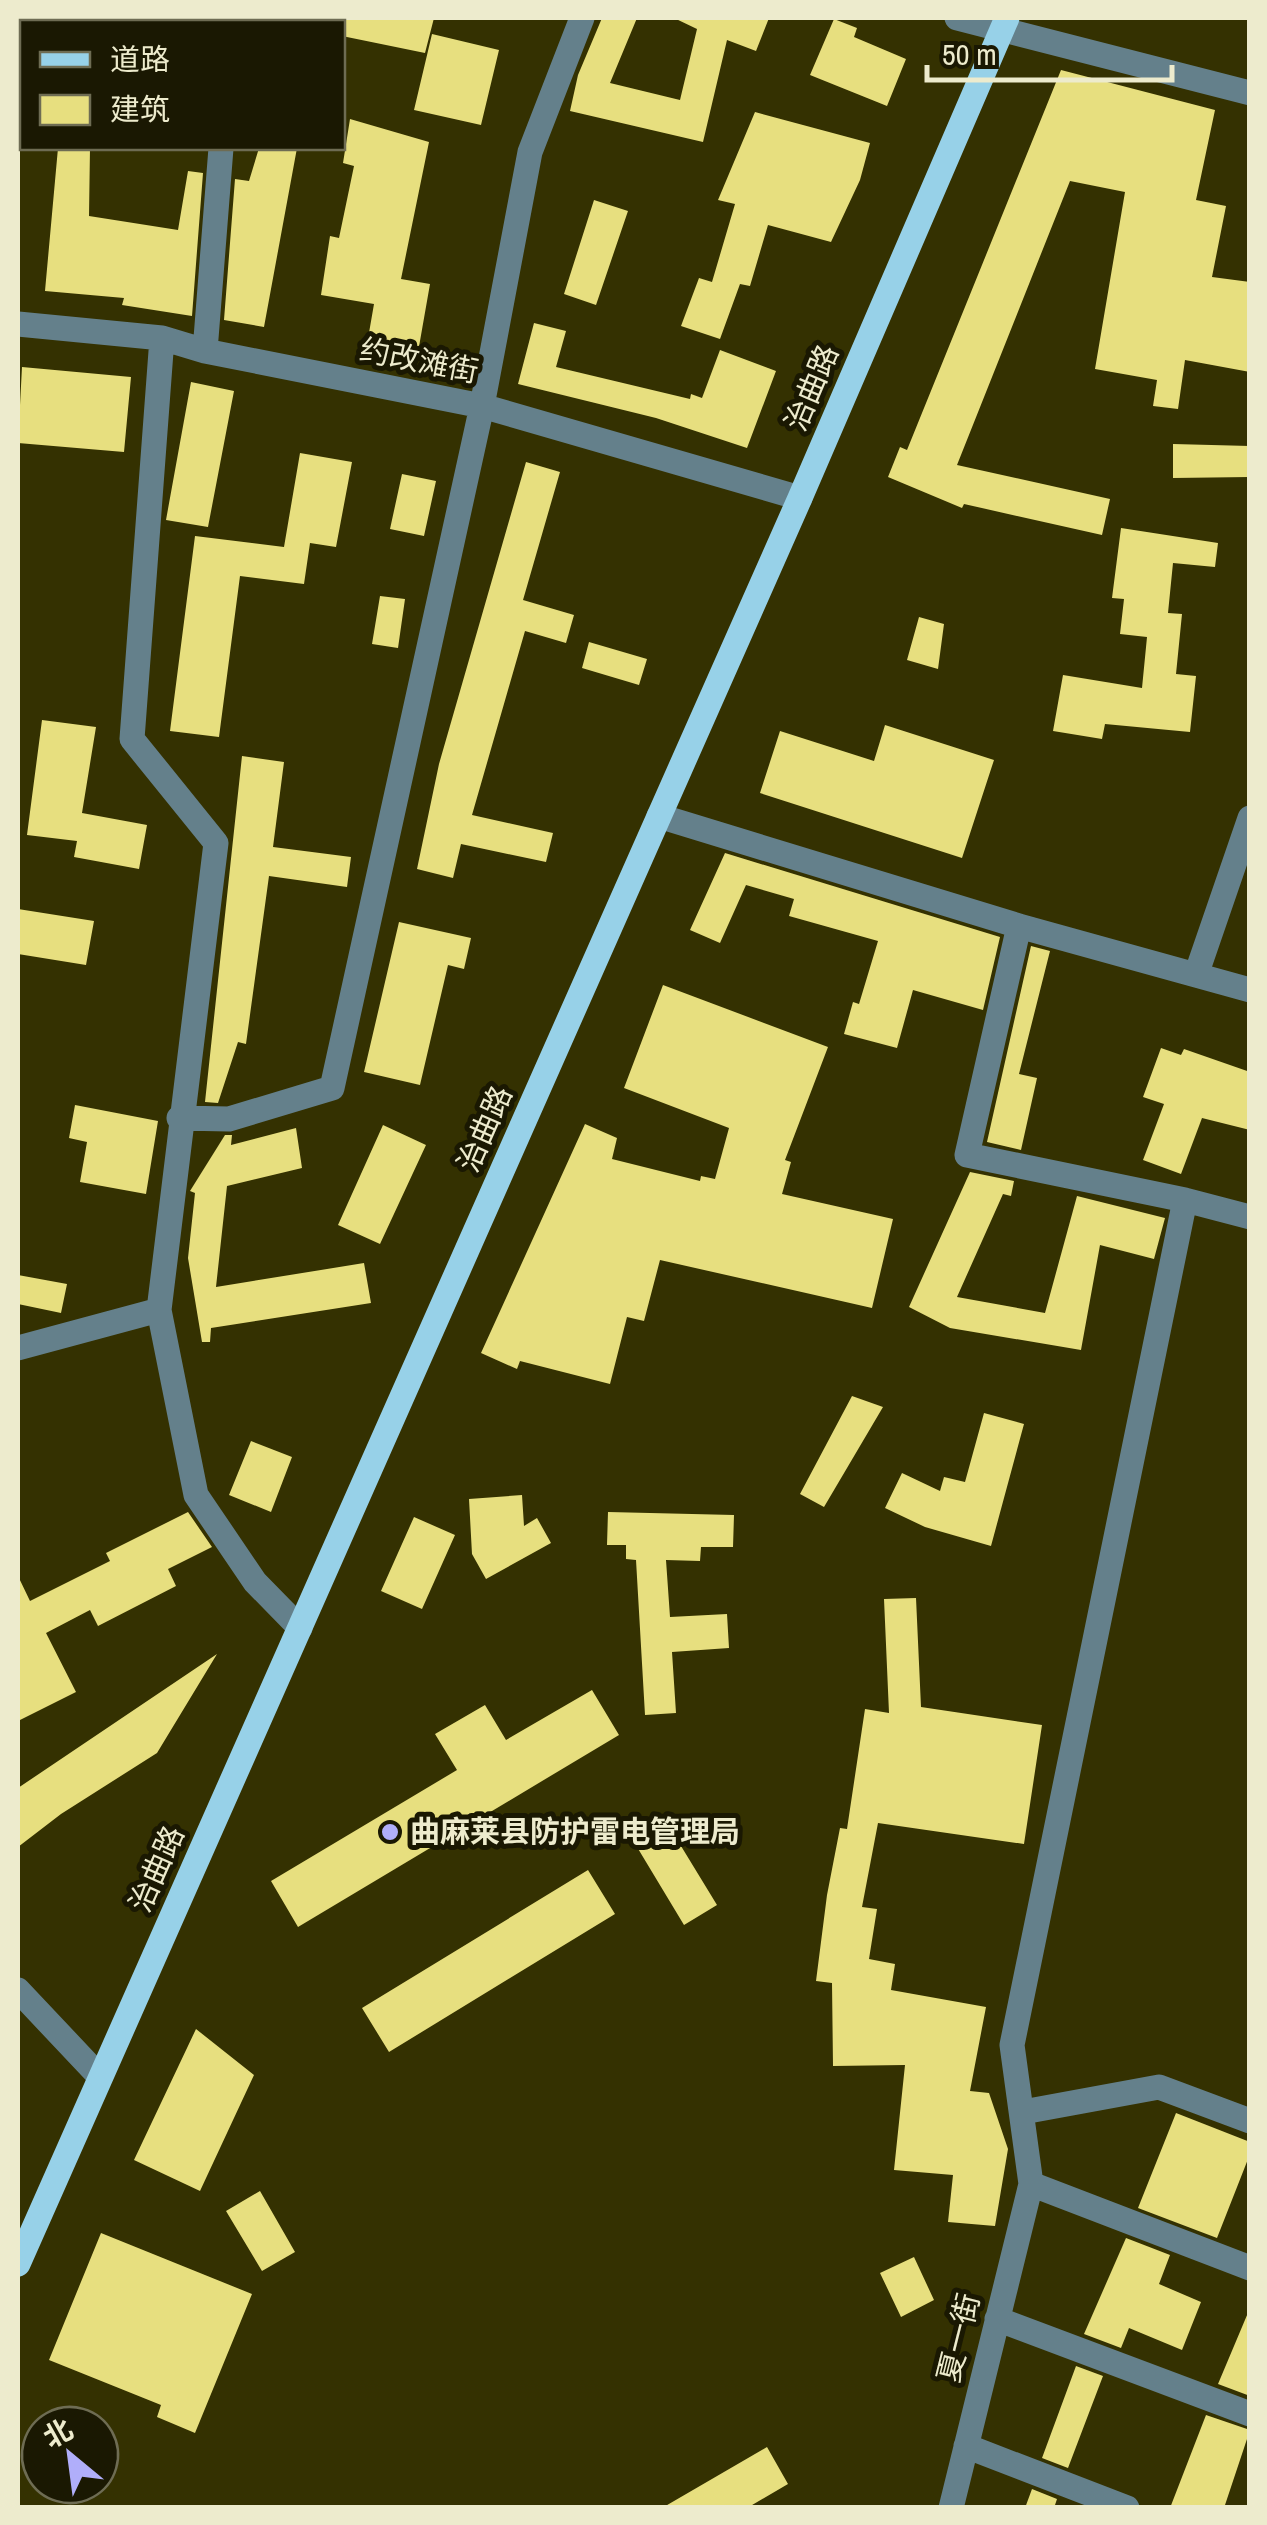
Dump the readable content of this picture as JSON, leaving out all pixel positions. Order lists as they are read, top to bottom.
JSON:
{
  "streets": {
    "main road": ["治曲路"],
    "street": ["约改滩街", "夏一街"]
  },
  "crossings": [
    ["约改滩街", "治曲路"]
  ],
  "places": ["曲麻莱县防护雷电管理局"],
  "legend": ["道路", "建筑"],
  "scale_bar": "50 m",
  "north": "top left"
}
